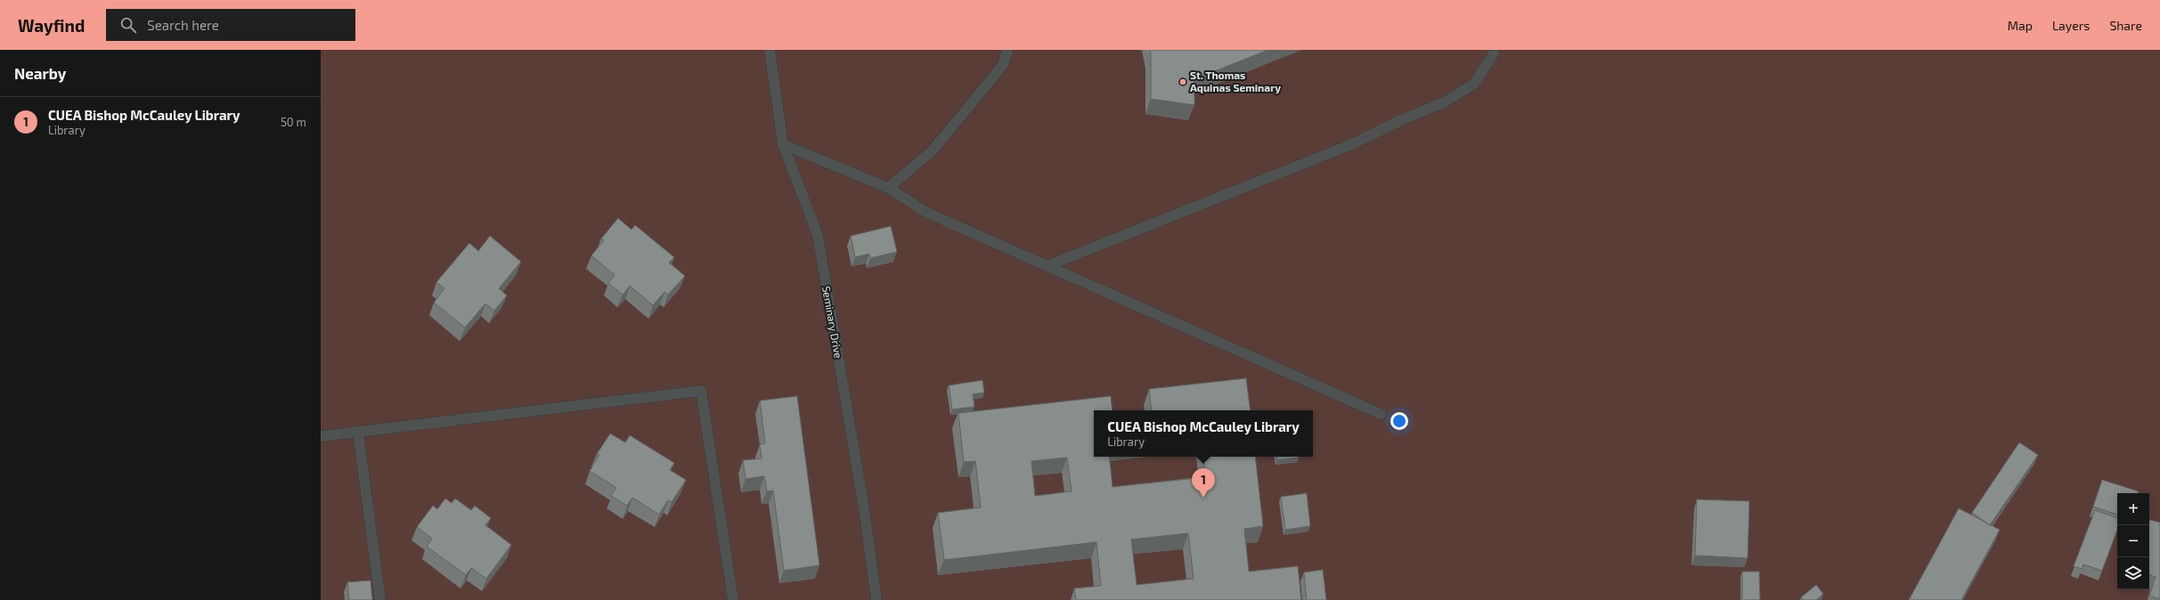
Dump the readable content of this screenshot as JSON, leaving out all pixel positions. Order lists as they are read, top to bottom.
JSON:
{
  "streets": {
    "street": ["Seminary Drive"]
  },
  "places": ["St. Thomas Aquinas Seminary"],
  "page": {
    "header": "Wayfind",
    "search": "Search here",
    "nav": ["Map", "Layers", "Share"],
    "heading": "Nearby",
    "list": [
      {
        "mark": "1",
        "name": "CUEA Bishop McCauley Library",
        "note": "Library",
        "value": "50 m"
      }
    ],
    "popup": ["CUEA Bishop McCauley Library", "Library"],
    "pins": "1",
    "map_buttons": ["+", "−"]
  }
}
